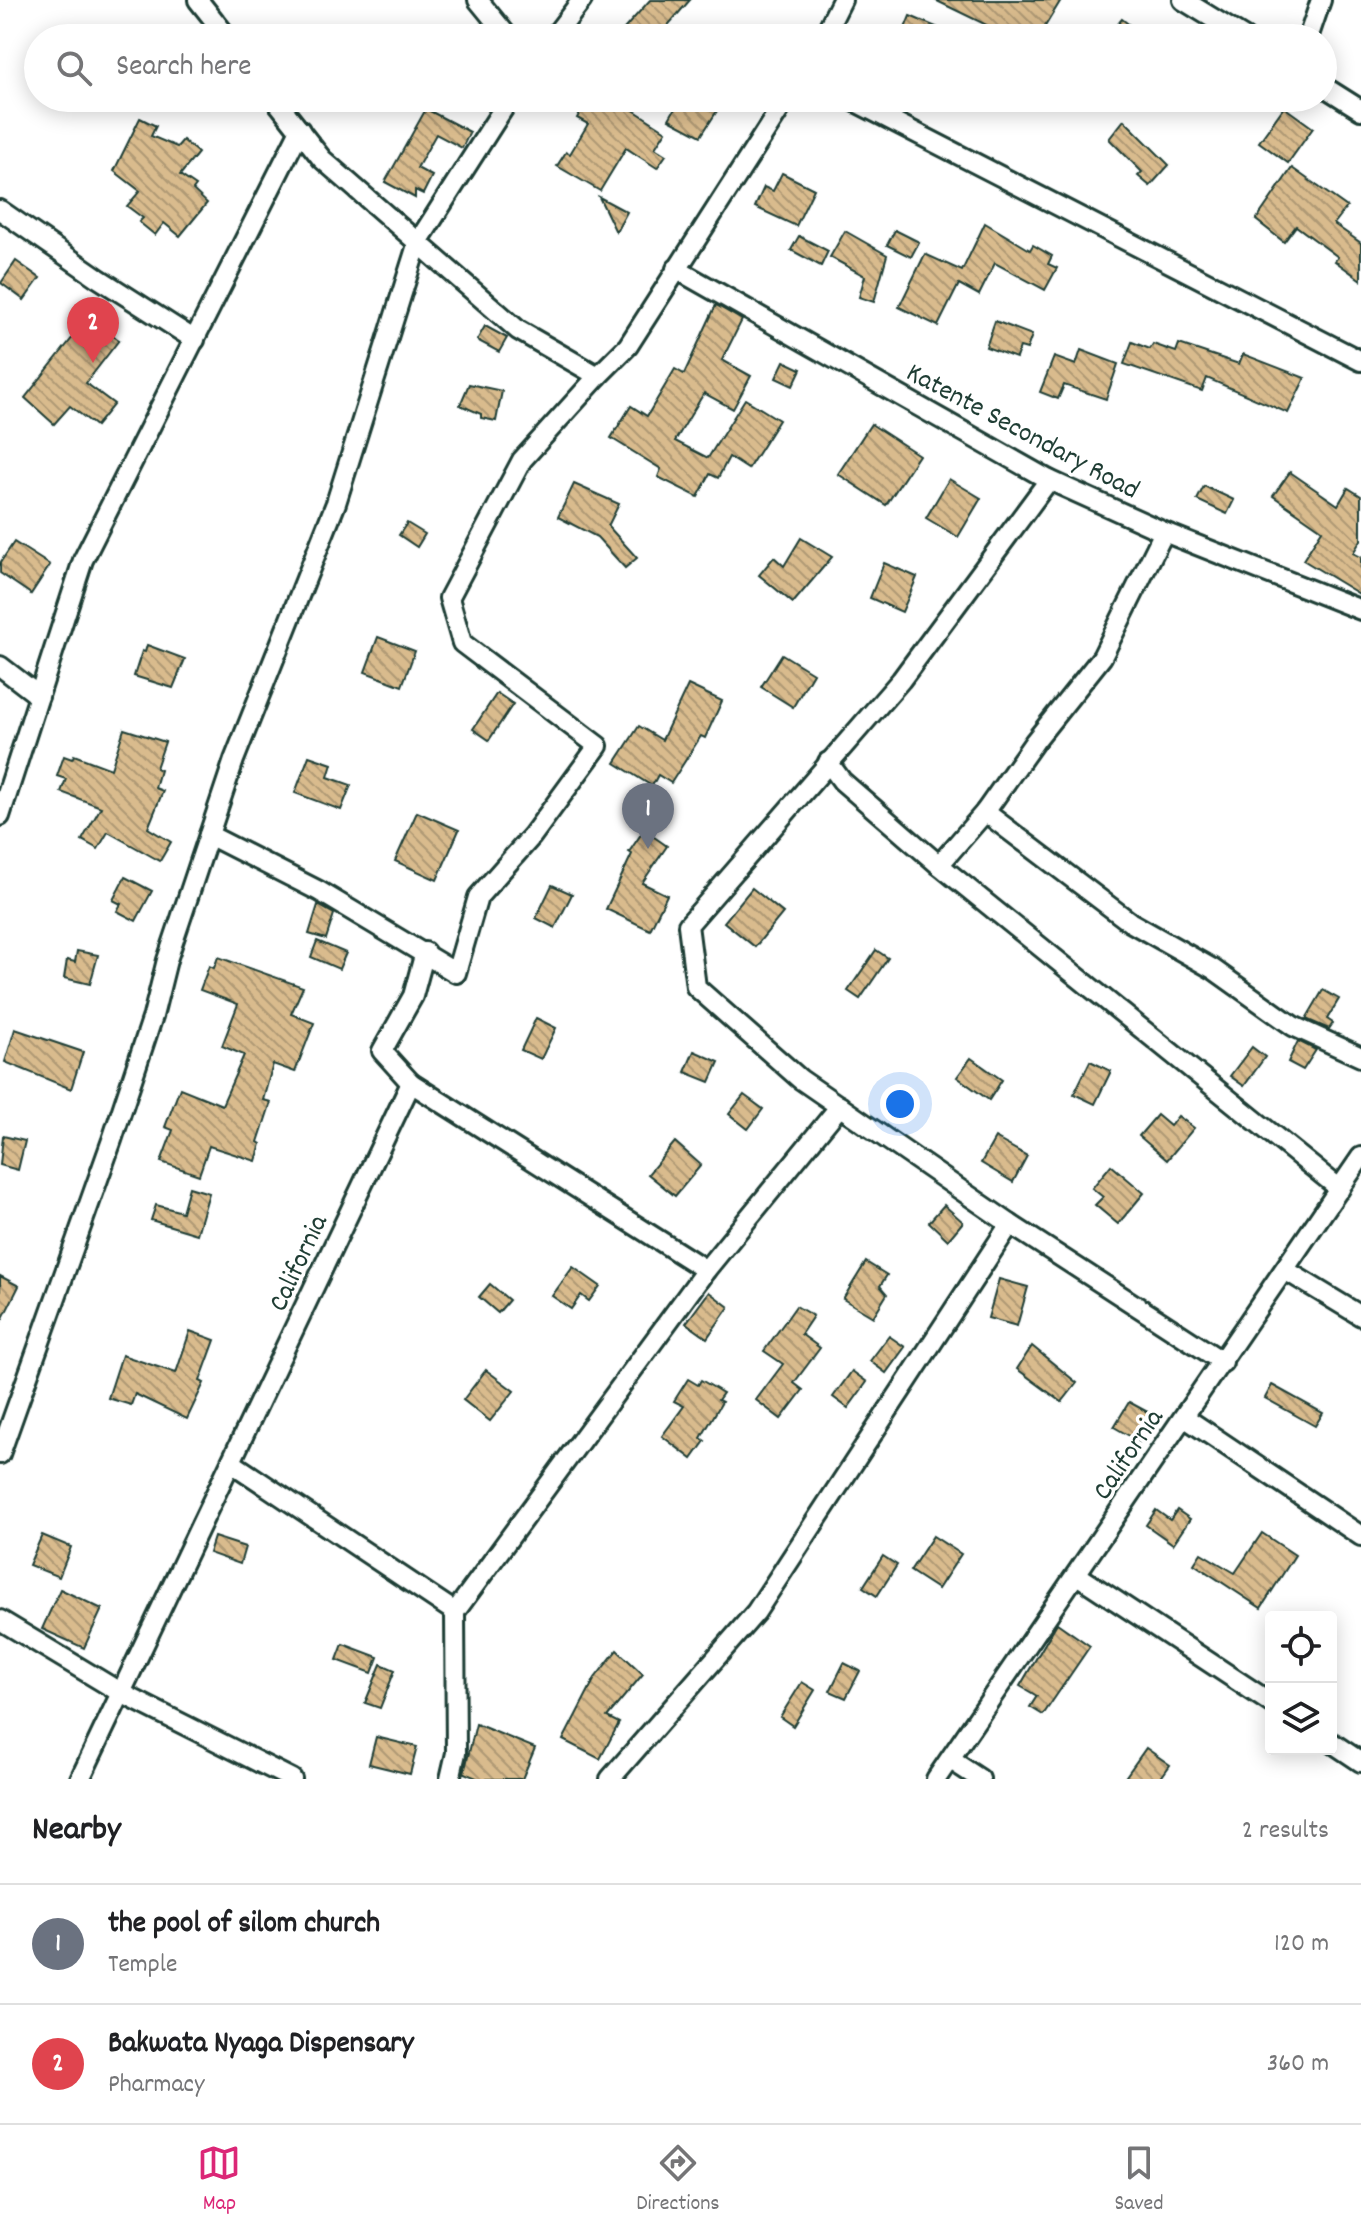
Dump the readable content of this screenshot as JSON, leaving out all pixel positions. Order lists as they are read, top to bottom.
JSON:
{
  "streets": {
    "street": ["Katente Secondary Road", "California"]
  },
  "page": {
    "search": "Search here",
    "pins": ["2", "1"],
    "heading": ["Nearby", "2 results"],
    "list": [
      {
        "mark": "1",
        "name": "the pool of silom church",
        "note": "Temple",
        "value": "120 m"
      },
      {
        "mark": "2",
        "name": "Bakwata Nyaga Dispensary",
        "note": "Pharmacy",
        "value": "360 m"
      }
    ],
    "nav": ["Map", "Directions", "Saved"]
  }
}
